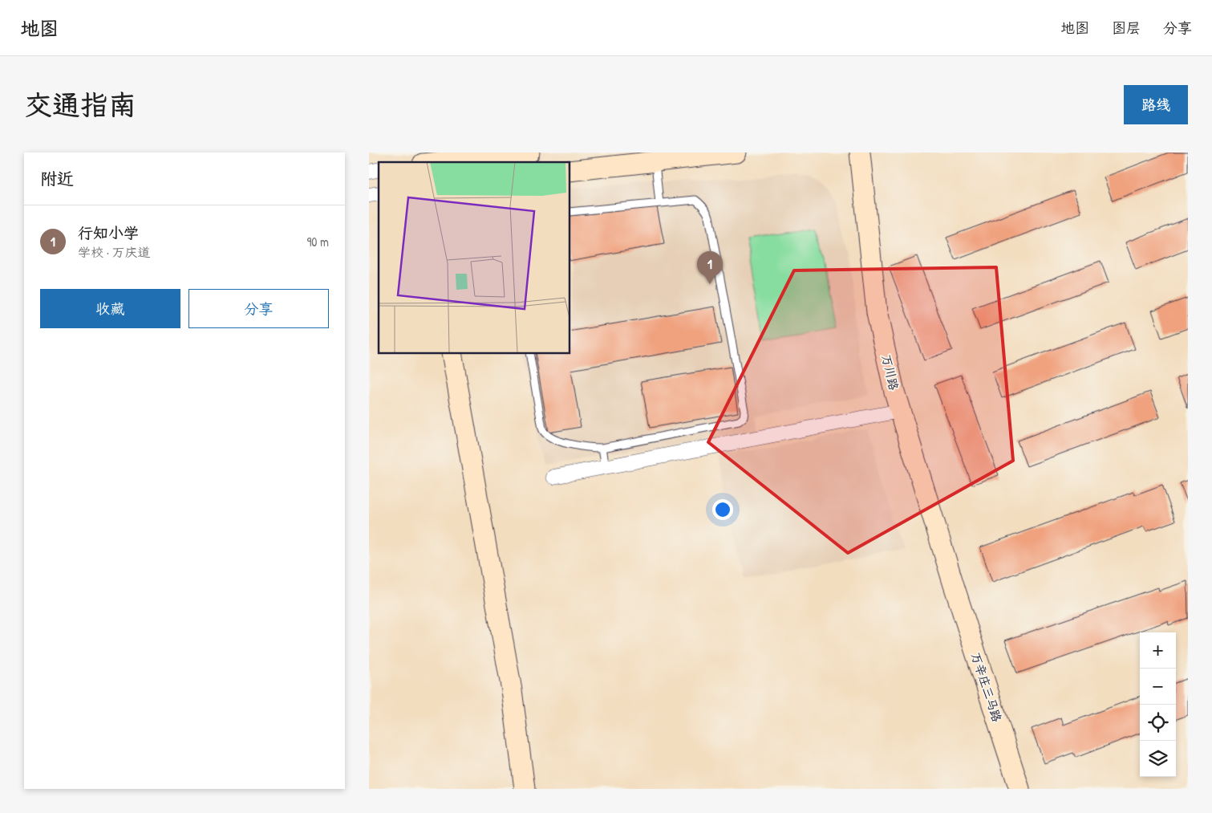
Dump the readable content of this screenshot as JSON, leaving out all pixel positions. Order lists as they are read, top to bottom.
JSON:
{
  "streets": {
    "street": ["万川路", "万辛庄三马路"]
  },
  "crossings": [
    ["万川路", "万辛庄三马路"]
  ],
  "page": {
    "header": "地图",
    "nav": ["地图", "图层", "分享"],
    "buttons": [
      "路线",
      ["收藏", "分享"]
    ],
    "title": "交通指南",
    "heading": "附近",
    "list": [
      {
        "mark": "1",
        "name": "行知小学",
        "note": "学校 · 万庆道",
        "value": "90 m"
      }
    ],
    "pins": "1",
    "map_buttons": ["+", "−"]
  }
}
